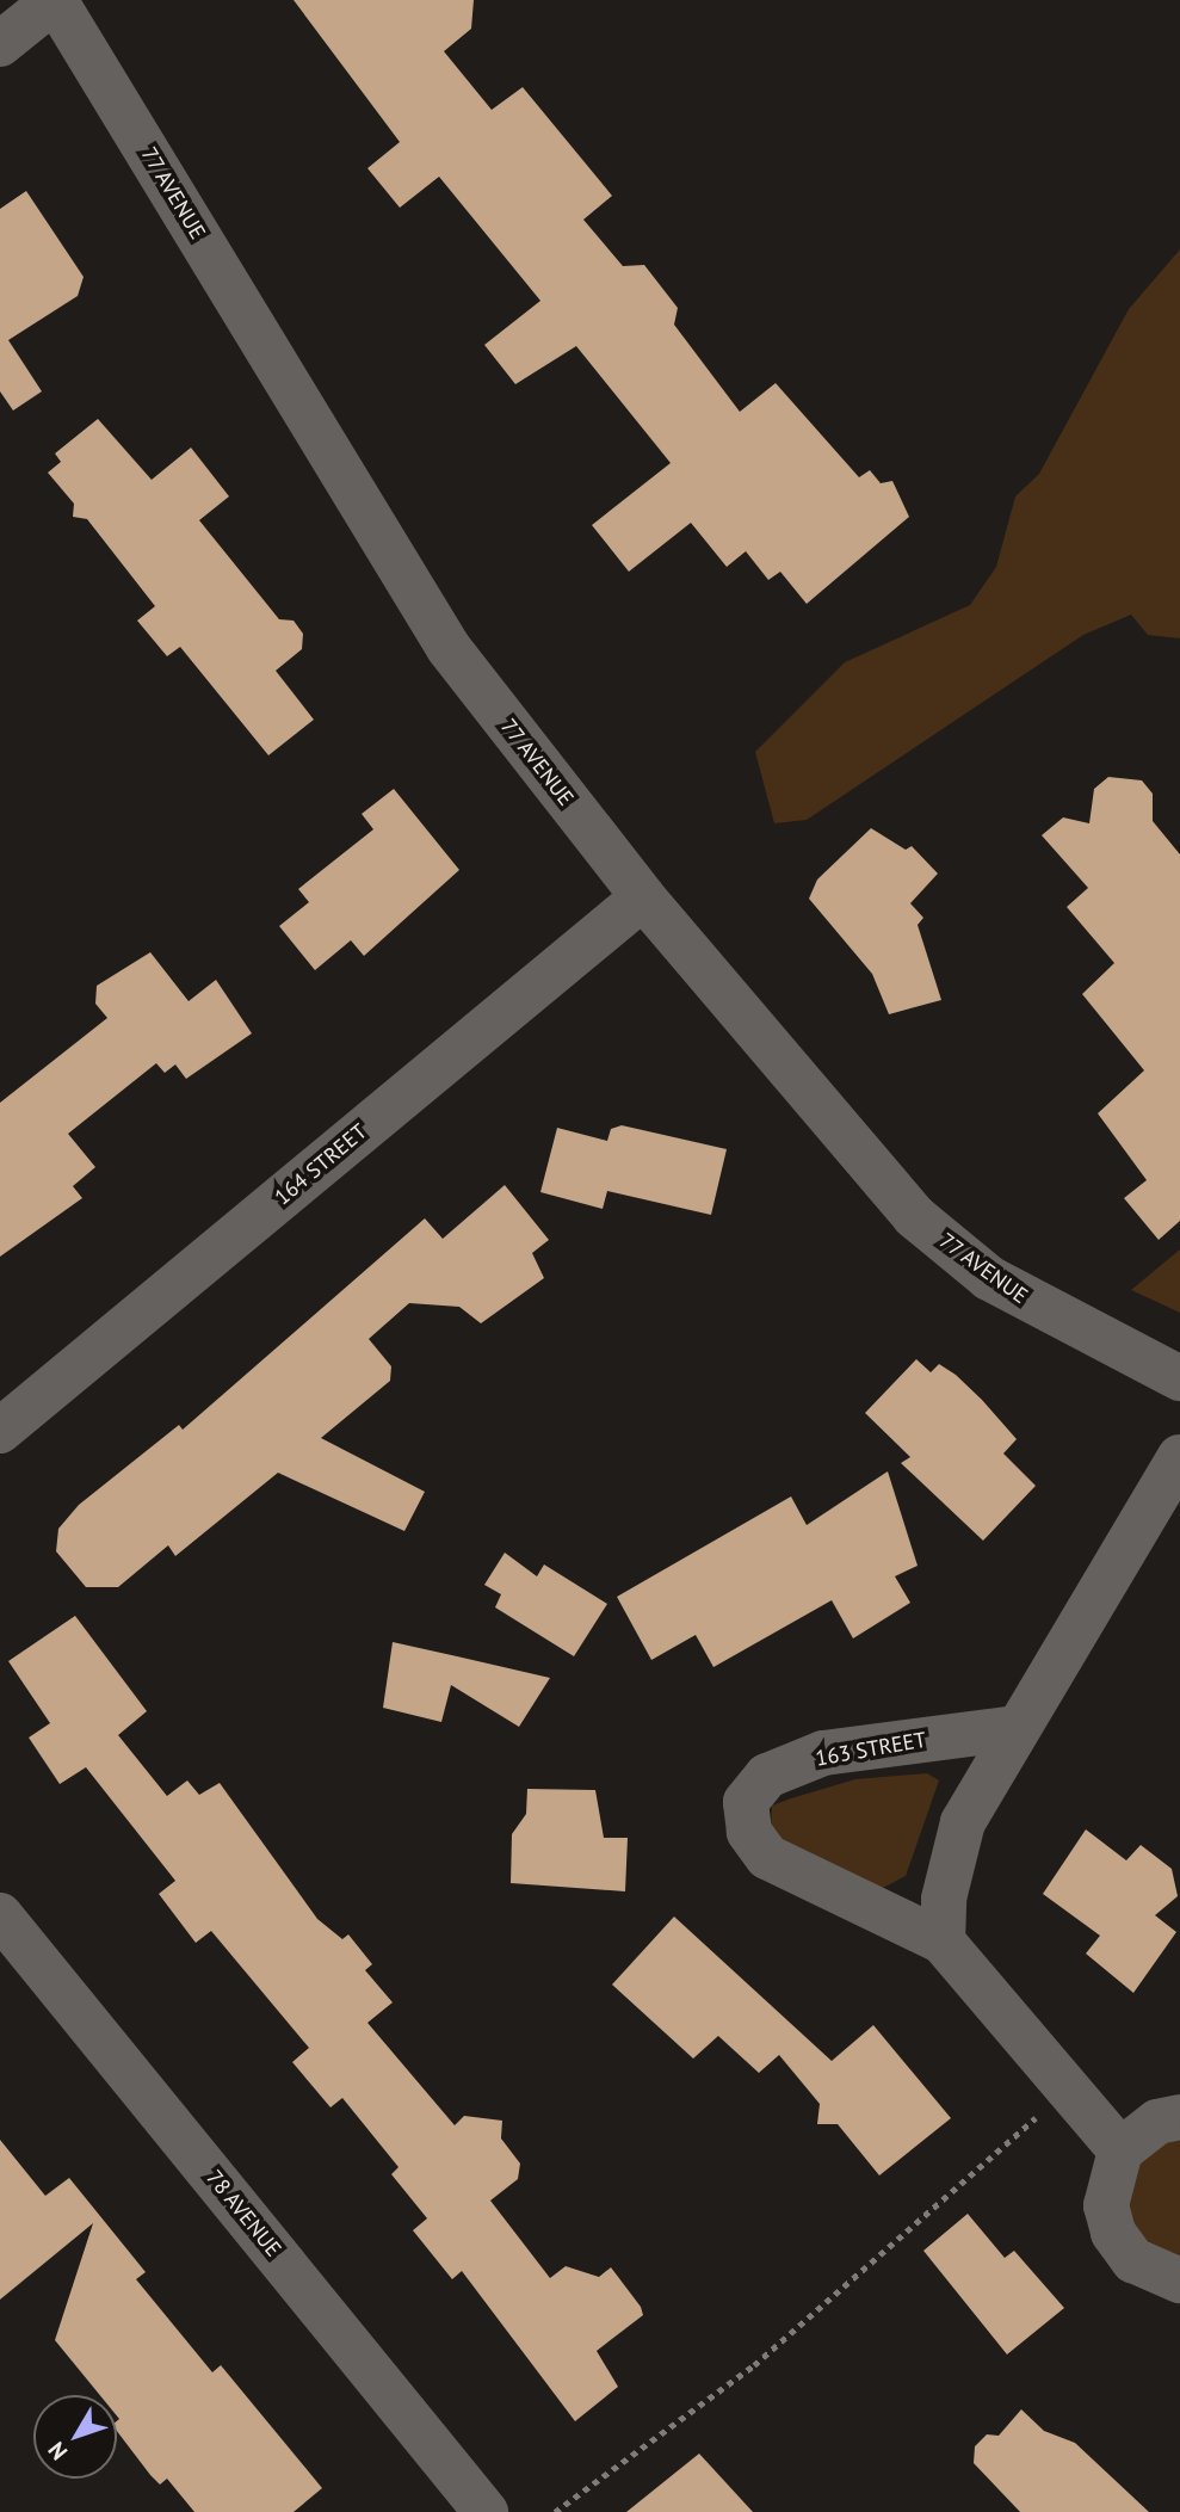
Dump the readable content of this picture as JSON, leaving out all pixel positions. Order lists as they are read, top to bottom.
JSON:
{
  "streets": {
    "street": [
      "77 AVENUE",
      "164 STREET",
      "163 STREET",
      "78 AVENUE"
    ]
  },
  "crossings": [
    ["77 AVENUE", "164 STREET"]
  ],
  "north": "bottom left"
}
